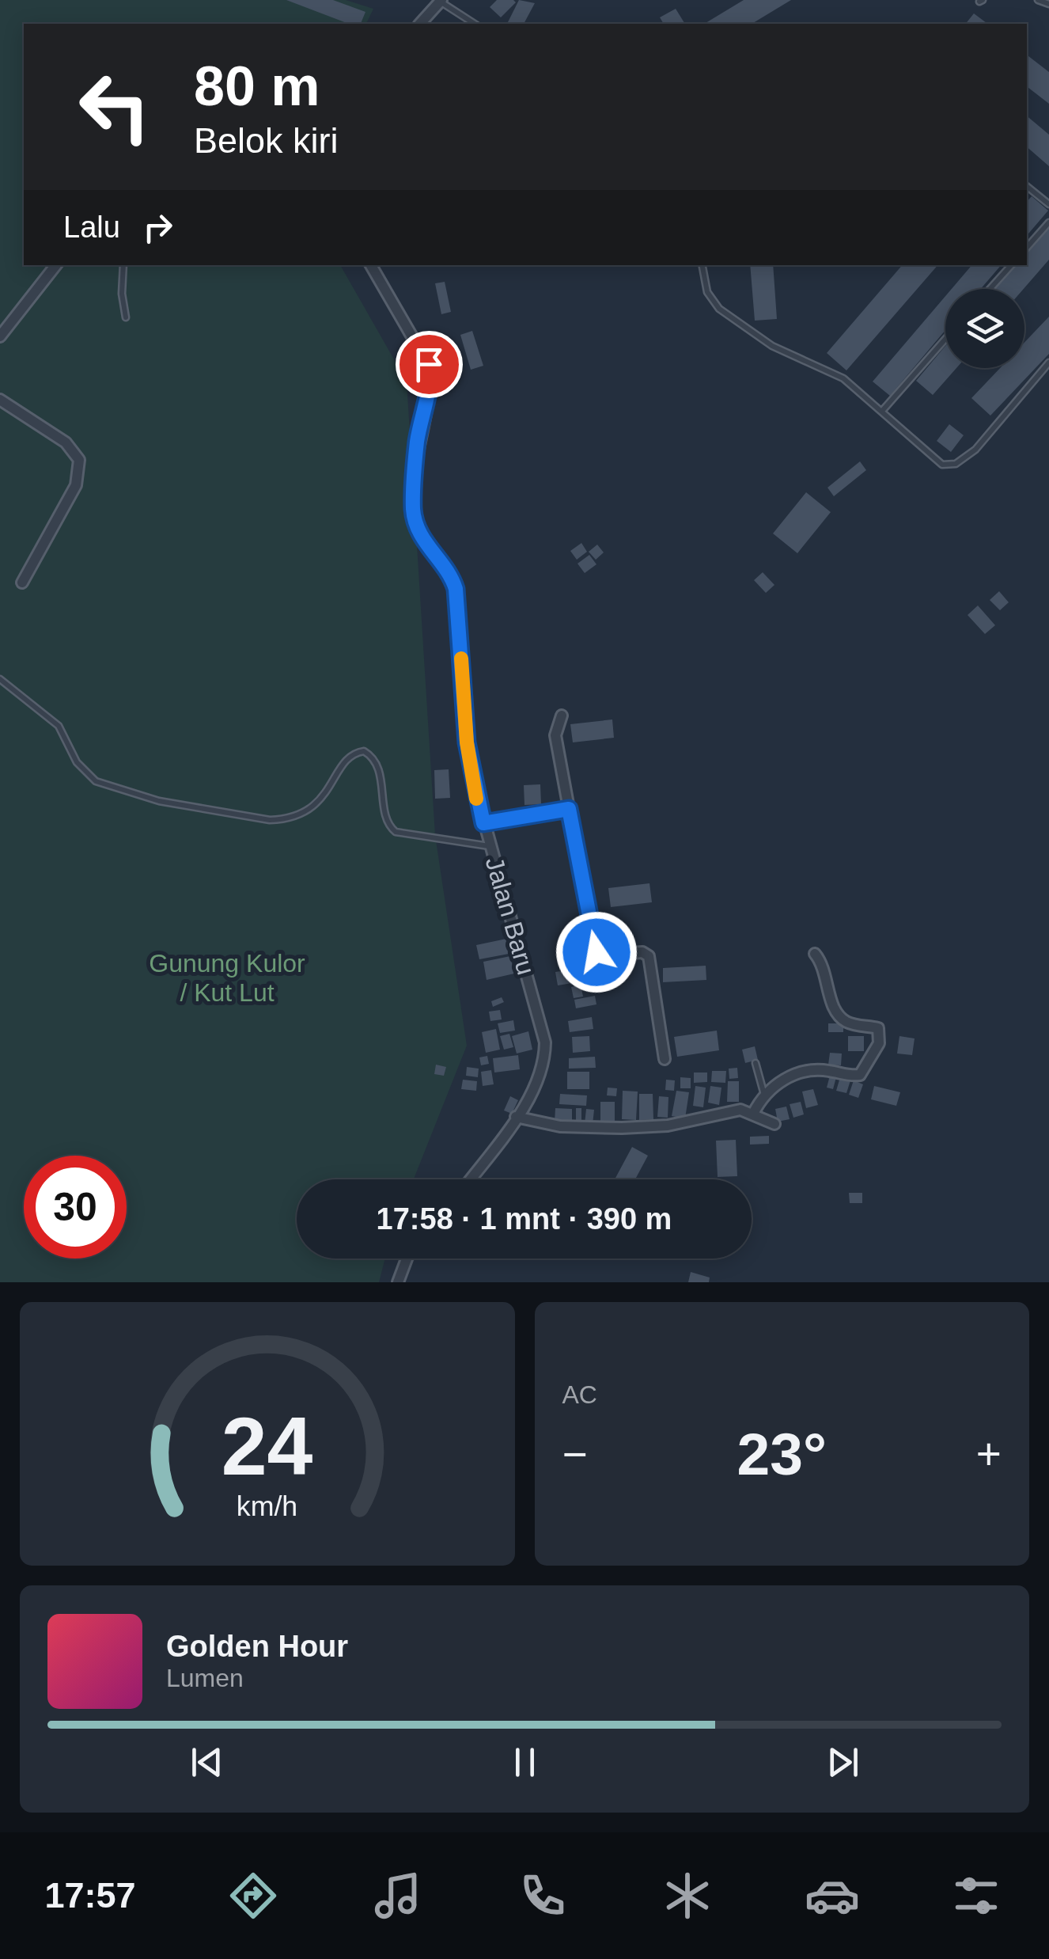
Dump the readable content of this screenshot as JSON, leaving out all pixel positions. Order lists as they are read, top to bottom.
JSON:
{
  "streets": {
    "street": ["Jalan Baru"]
  },
  "parks": ["Gunung Kulor / Kut Lut"],
  "page": {
    "turn": ["80 m", "Belok kiri"],
    "then": "Lalu",
    "limit": "30",
    "trip": "17:58 · 1 mnt · 390 m",
    "tile": "AC",
    "heat": ["−", "23°", "+"],
    "song": ["Golden Hour", "Lumen"],
    "tabs": "17:57",
    "gauge": ["24", "km/h"]
  }
}
